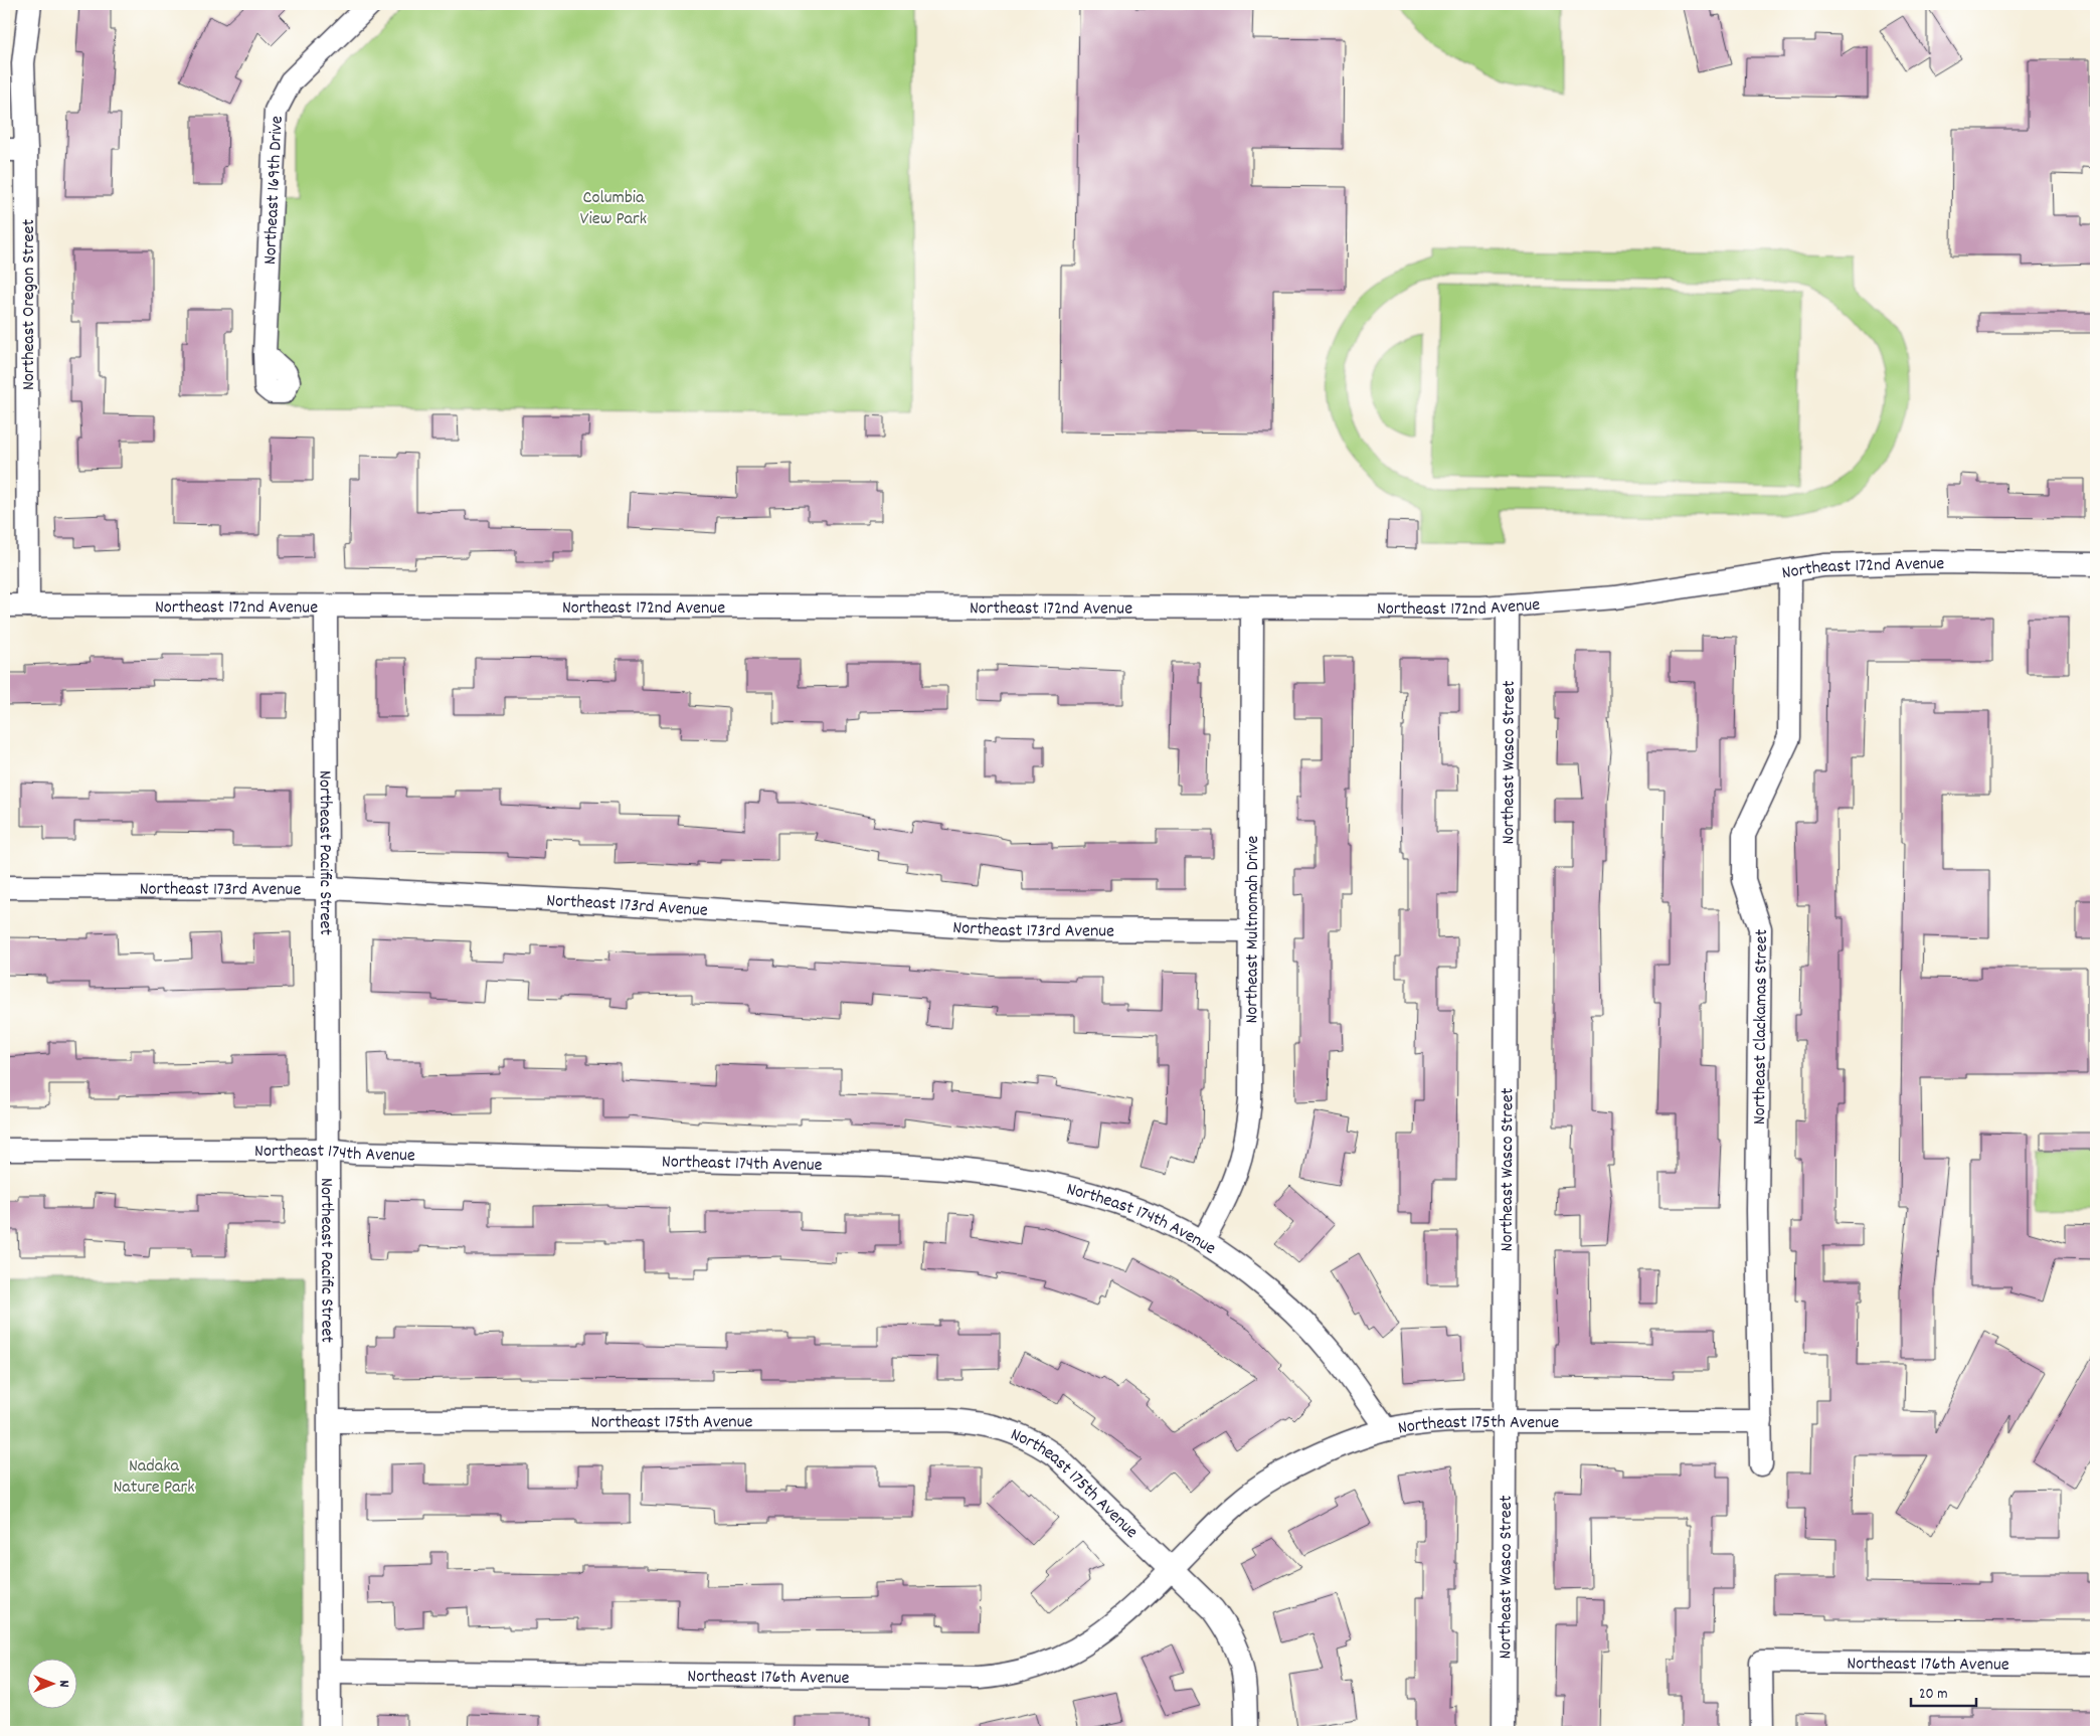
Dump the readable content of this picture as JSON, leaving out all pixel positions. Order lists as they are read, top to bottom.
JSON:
{
  "streets": {
    "street": [
      "Northeast 169th Drive",
      "Northeast Oregon Street",
      "Northeast 172nd Avenue",
      "Northeast Wasco Street",
      "Northeast Pacific Street",
      "Northeast 173rd Avenue",
      "Northeast Multnomah Drive",
      "Northeast Clackamas Street",
      "Northeast 174th Avenue",
      "Northeast 175th Avenue",
      "Northeast 176th Avenue"
    ]
  },
  "crossings": [
    ["Northeast Oregon Street", "Northeast 172nd Avenue"],
    ["Northeast 172nd Avenue", "Northeast Wasco Street"],
    ["Northeast 172nd Avenue", "Northeast Pacific Street"],
    ["Northeast 172nd Avenue", "Northeast Multnomah Drive"],
    ["Northeast 172nd Avenue", "Northeast Clackamas Street"],
    ["Northeast Wasco Street", "Northeast 175th Avenue"],
    ["Northeast Pacific Street", "Northeast 173rd Avenue"],
    ["Northeast Pacific Street", "Northeast 174th Avenue"],
    ["Northeast Pacific Street", "Northeast 175th Avenue"],
    ["Northeast Pacific Street", "Northeast 176th Avenue"],
    ["Northeast 173rd Avenue", "Northeast Multnomah Drive"],
    ["Northeast Multnomah Drive", "Northeast 174th Avenue"],
    ["Northeast Clackamas Street", "Northeast 175th Avenue"],
    ["Northeast 174th Avenue", "Northeast 175th Avenue"],
    ["Northeast 175th Avenue", "Northeast 176th Avenue"]
  ],
  "parks": ["Columbia View Park", "Nadaka Nature Park"],
  "scale_bar": "20 m",
  "north": "right"
}
